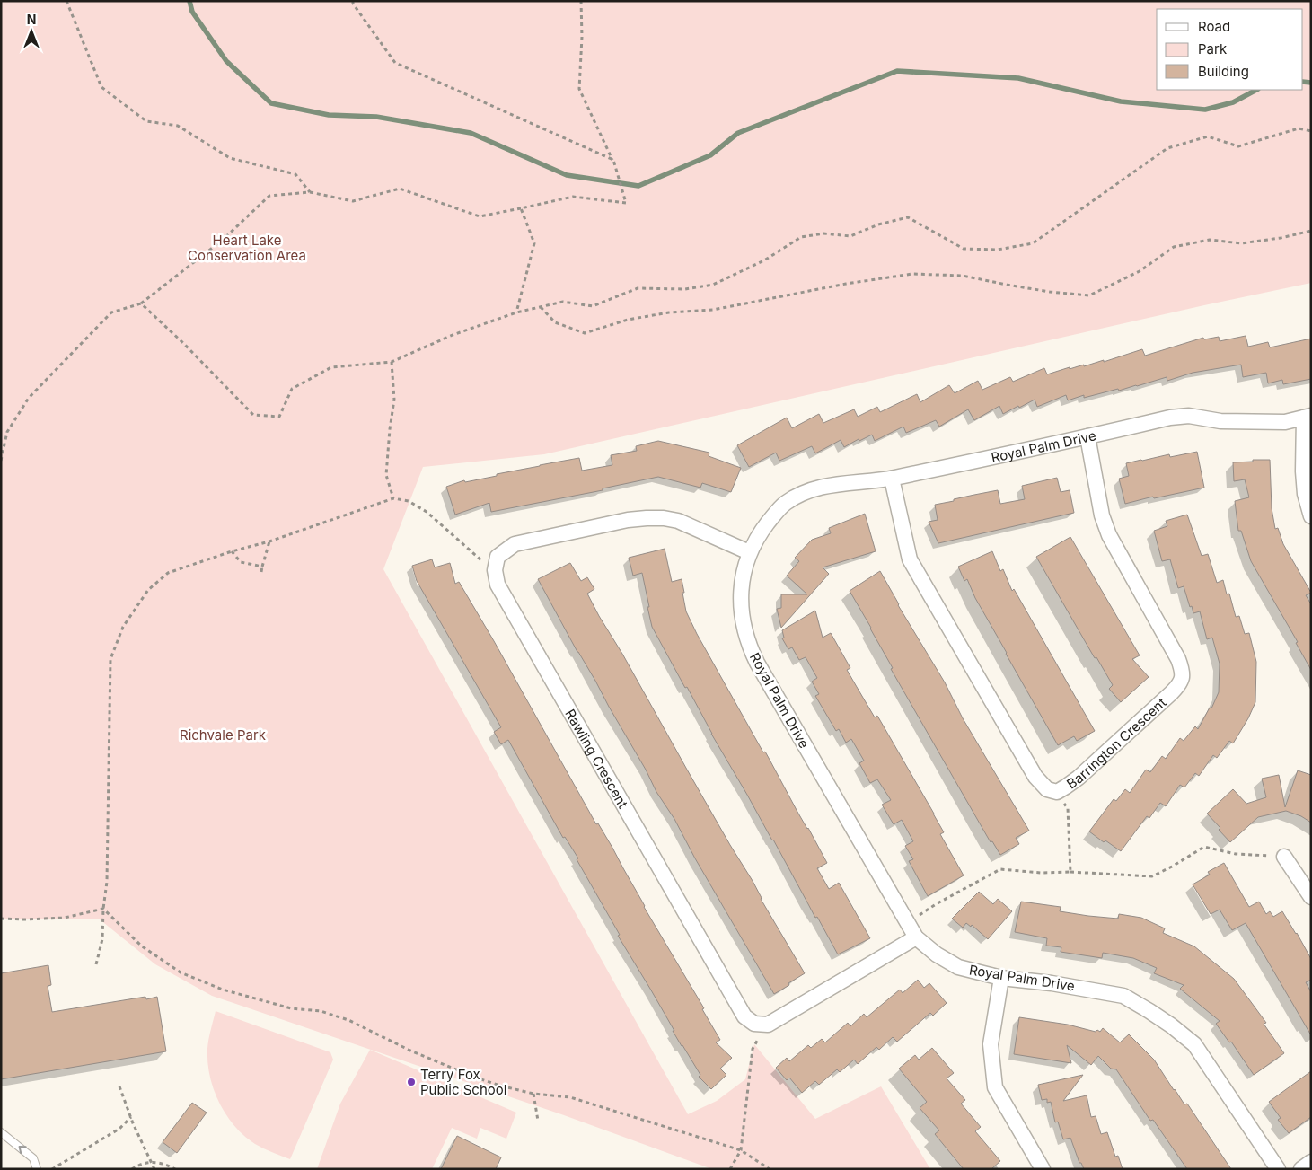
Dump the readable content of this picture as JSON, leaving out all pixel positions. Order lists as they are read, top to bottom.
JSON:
{
  "streets": {
    "street": ["Royal Palm Drive", "Barrington Crescent", "Rawling Crescent"]
  },
  "crossings": [
    ["Royal Palm Drive", "Barrington Crescent"]
  ],
  "parks": ["Heart Lake Conservation Area", "Richvale Park"],
  "places": ["Terry Fox Public School"],
  "legend": ["Road", "Park", "Building"],
  "north": "top"
}
